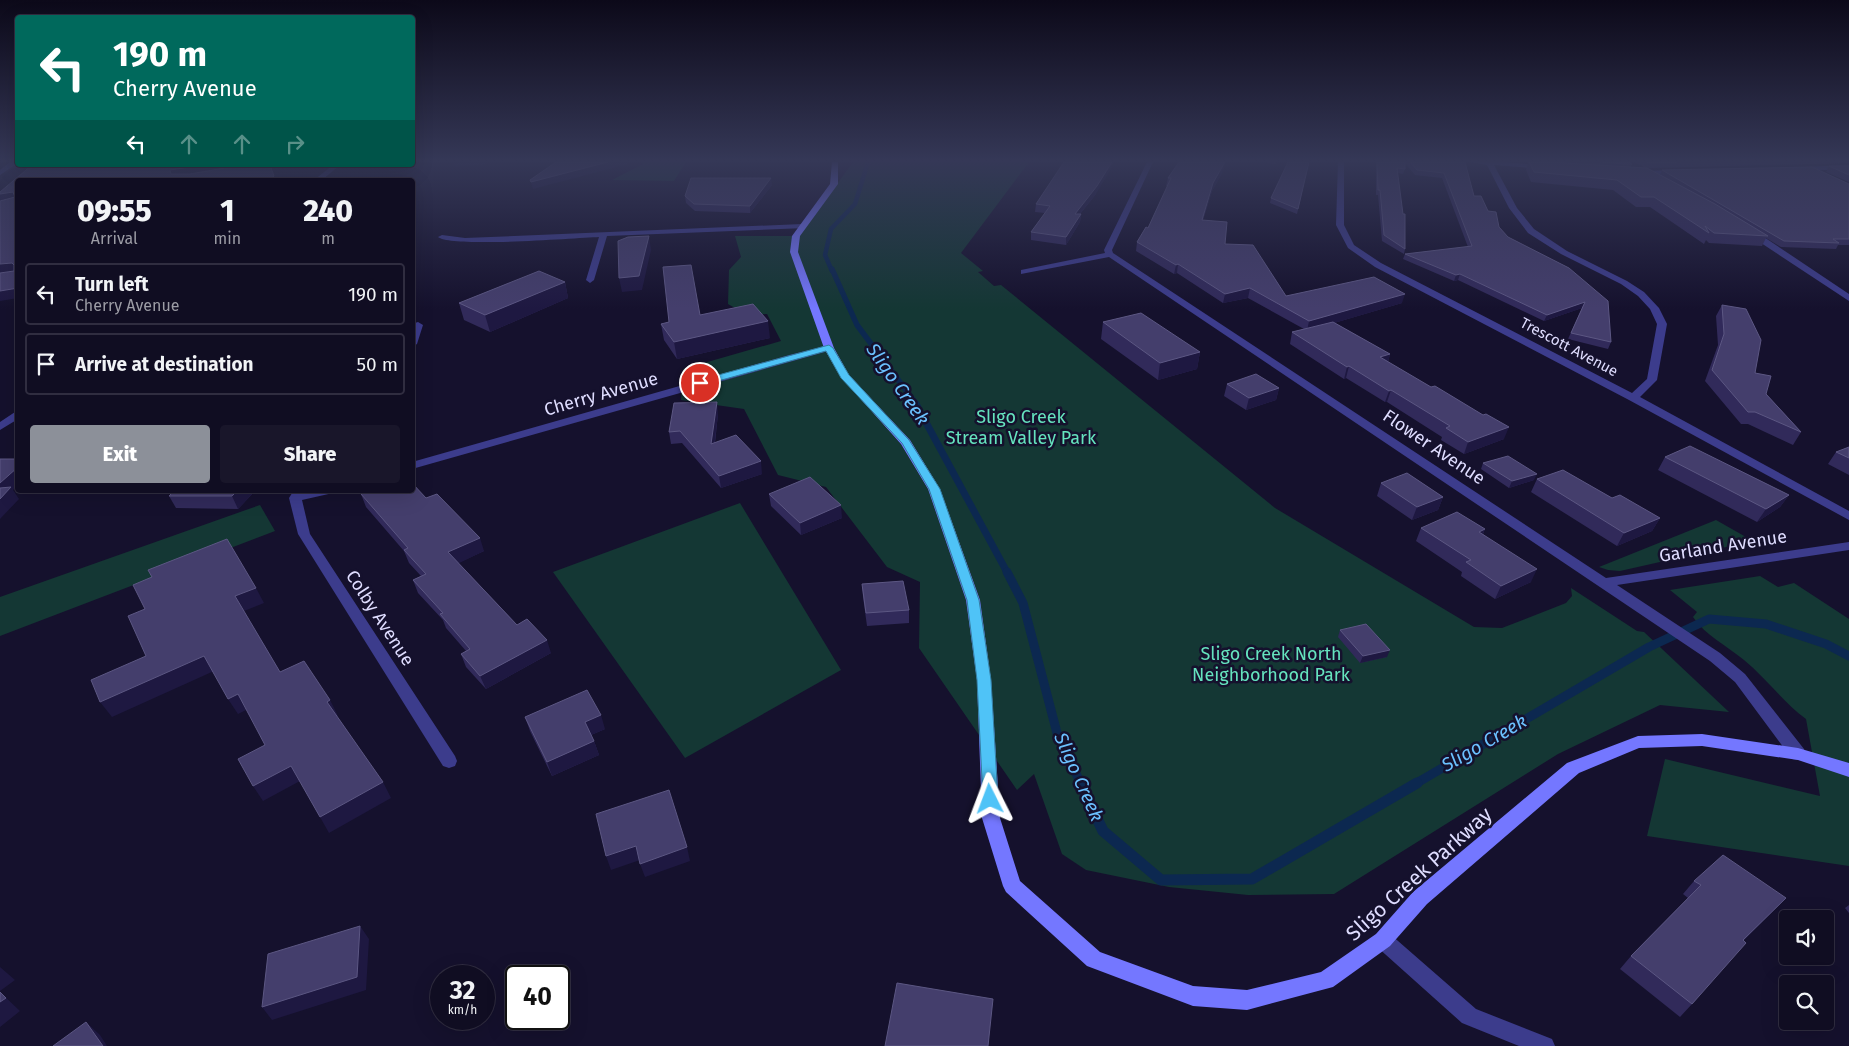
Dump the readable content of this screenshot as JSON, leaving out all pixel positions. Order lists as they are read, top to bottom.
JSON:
{
  "streets": {
    "street": [
      "Trescott Avenue",
      "Cherry Avenue",
      "Flower Avenue",
      "Garland Avenue",
      "Colby Avenue",
      "Sligo Creek Parkway"
    ]
  },
  "crossings": [
    ["Cherry Avenue", "Sligo Creek Parkway"],
    ["Flower Avenue", "Garland Avenue"],
    ["Flower Avenue", "Sligo Creek Parkway"]
  ],
  "water": ["Sligo Creek"],
  "parks": ["Sligo Creek Stream Valley Park", "Sligo Creek North Neighborhood Park"],
  "page": {
    "turn": ["190 m", "Cherry Avenue"],
    "eta": [
      "09:55",
      "Arrival",
      "1",
      "min",
      "240",
      "m"
    ],
    "list": [
      {
        "name": "Turn left",
        "note": "Cherry Avenue",
        "value": "190 m"
      },
      {
        "name": "Arrive at destination",
        "value": "50 m"
      }
    ],
    "buttons": ["Exit", "Share"],
    "speed": "32 km/h",
    "limit": "40"
  }
}
